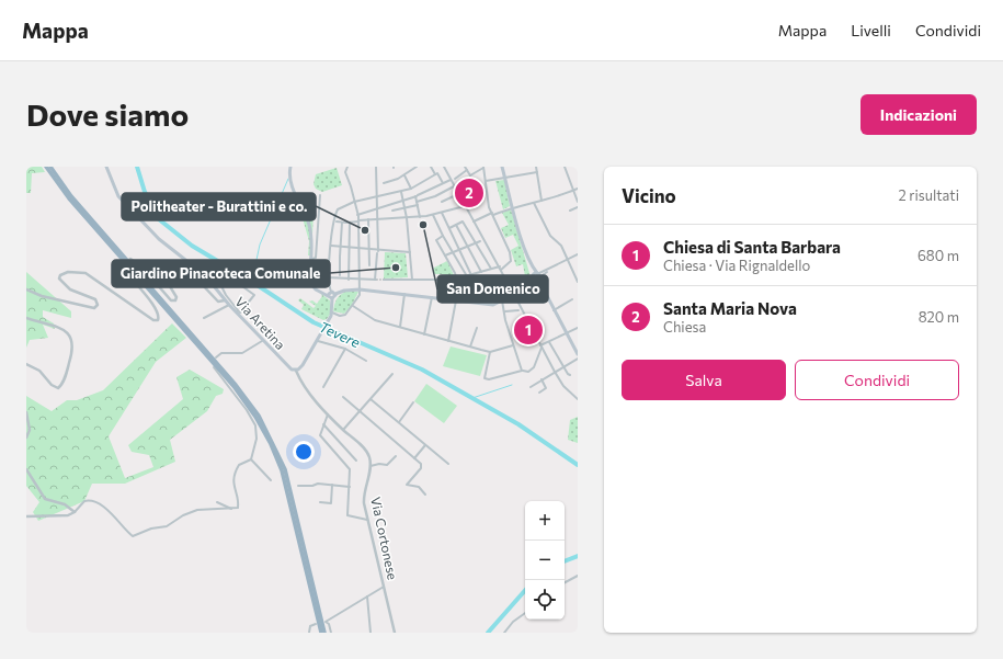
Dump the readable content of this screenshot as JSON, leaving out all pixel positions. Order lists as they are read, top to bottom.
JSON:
{
  "streets": {
    "main road": ["Via Aretina"],
    "street": ["Via Cortonese"]
  },
  "water": ["Tevere"],
  "places": ["San Domenico", "Politheater - Burattini e co.", "Giardino Pinacoteca Comunale"],
  "page": {
    "header": "Mappa",
    "nav": ["Mappa", "Livelli", "Condividi"],
    "buttons": [
      "Indicazioni",
      ["Salva", "Condividi"]
    ],
    "title": "Dove siamo",
    "heading": ["Vicino", "2 risultati"],
    "pins": ["2", "1"],
    "list": [
      {
        "mark": "1",
        "name": "Chiesa di Santa Barbara",
        "note": "Chiesa · Via Rignaldello",
        "value": "680 m"
      },
      {
        "mark": "2",
        "name": "Santa Maria Nova",
        "note": "Chiesa",
        "value": "820 m"
      }
    ],
    "map_buttons": ["+", "−"]
  }
}
